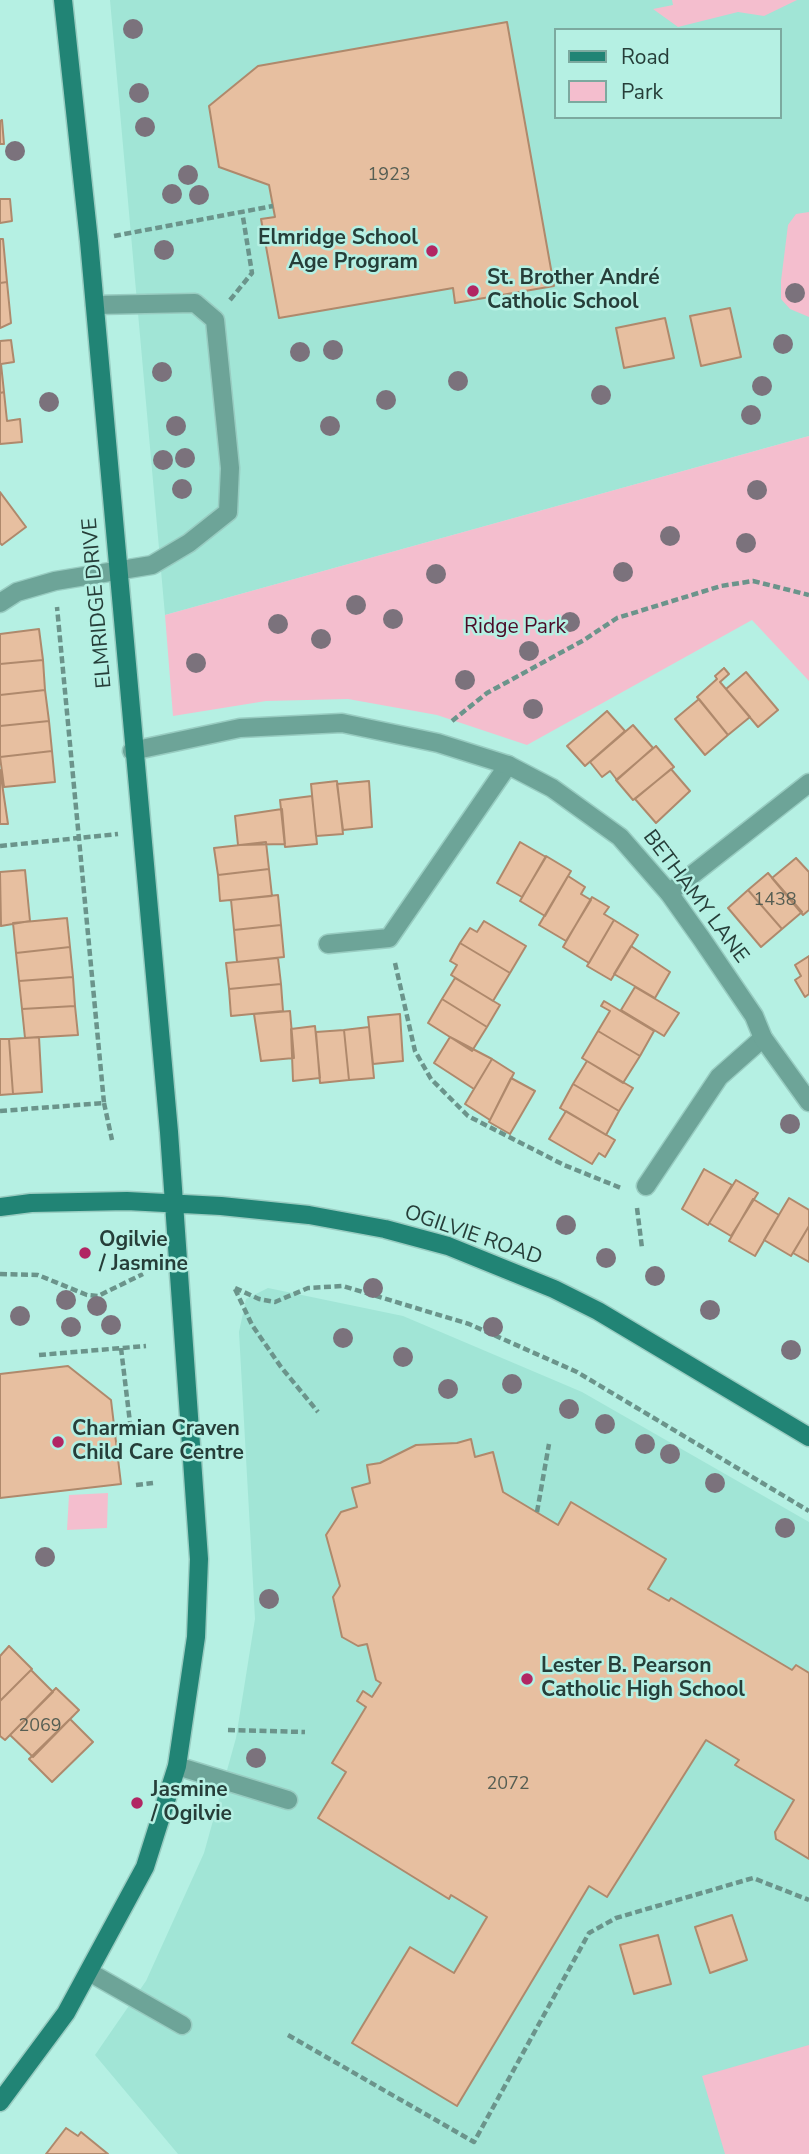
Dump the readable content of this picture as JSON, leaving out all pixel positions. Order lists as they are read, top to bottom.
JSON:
{
  "streets": {
    "street": ["ELMRIDGE DRIVE", "BETHAMY LANE", "OGILVIE ROAD"]
  },
  "crossings": [
    ["ELMRIDGE DRIVE", "BETHAMY LANE"],
    ["ELMRIDGE DRIVE", "OGILVIE ROAD"]
  ],
  "parks": ["Ridge Park"],
  "places": [
    "Elmridge School Age Program",
    "St. Brother André Catholic School",
    "Ogilvie / Jasmine",
    "Charmian Craven Child Care Centre",
    "Lester B. Pearson Catholic High School",
    "Jasmine / Ogilvie"
  ],
  "house_numbers": [
    "1923",
    "1438",
    "2069",
    "2072"
  ],
  "legend": ["Road", "Park"]
}
